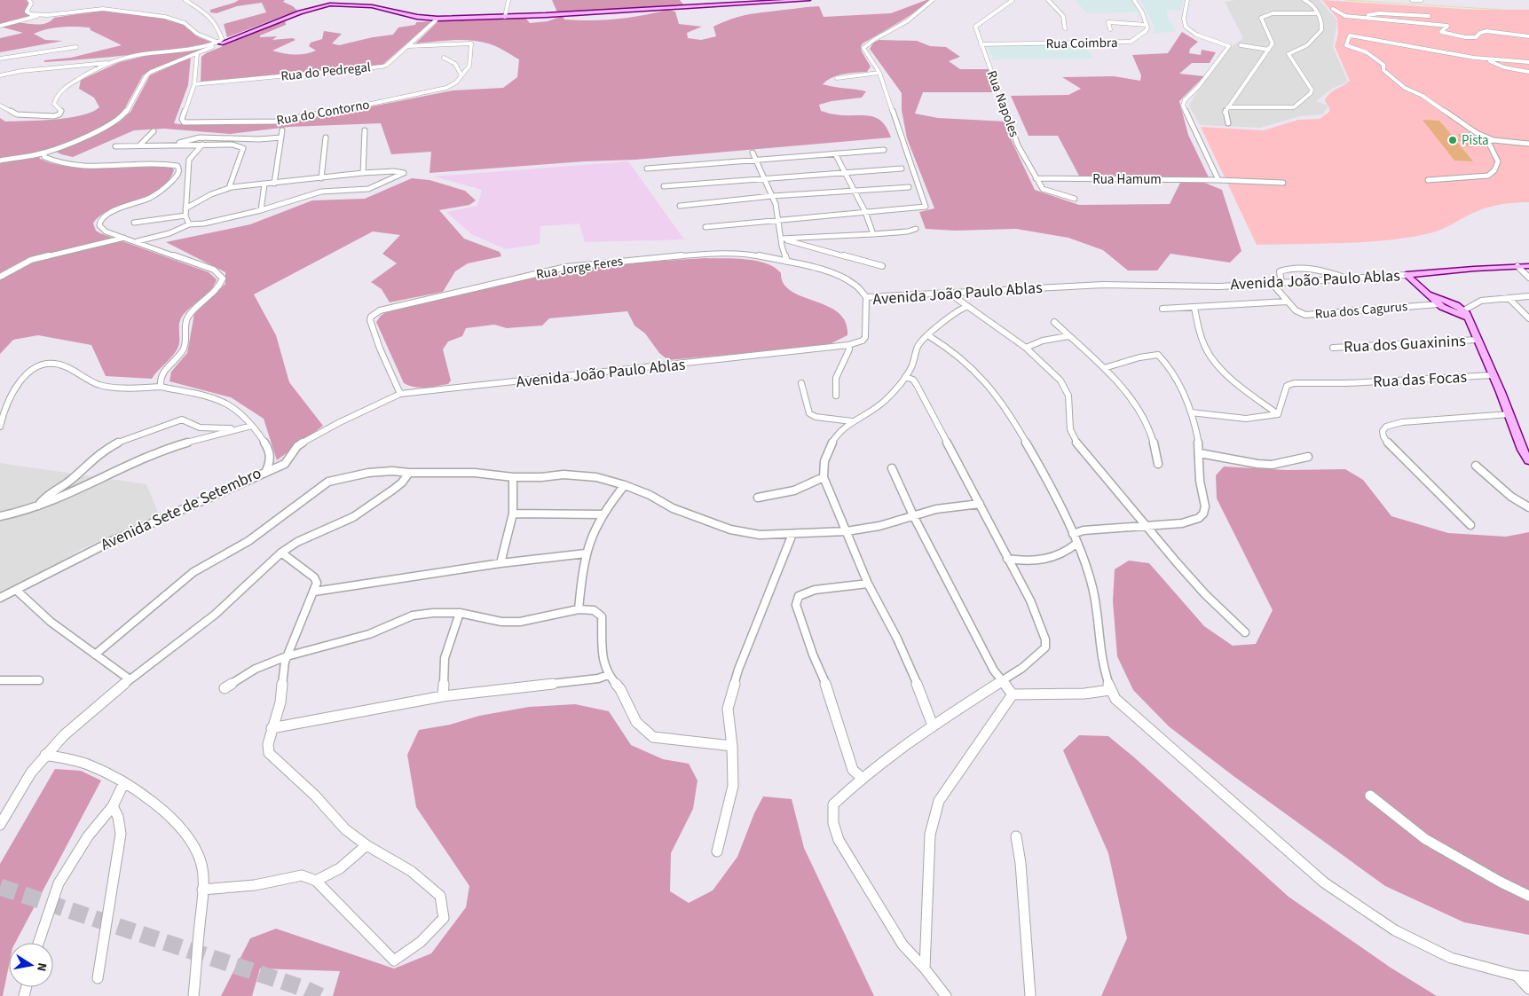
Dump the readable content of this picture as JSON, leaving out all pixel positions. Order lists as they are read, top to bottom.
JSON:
{
  "streets": {
    "street": [
      "Rua Coimbra",
      "Rua do Pedregal",
      "Rua Napoles",
      "Rua do Contorno",
      "Rua Hamum",
      "Rua Jorge Feres",
      "Avenida João Paulo Ablas",
      "Rua dos Cagurus",
      "Rua dos Guaxinins",
      "Rua das Focas",
      "Avenida Sete de Setembro"
    ]
  },
  "crossings": [
    ["Rua Coimbra", "Rua Napoles"],
    ["Rua do Pedregal", "Rua do Contorno"],
    ["Rua Napoles", "Rua Hamum"],
    ["Rua Jorge Feres", "Avenida João Paulo Ablas"],
    ["Avenida João Paulo Ablas", "Rua dos Cagurus"],
    ["Avenida João Paulo Ablas", "Avenida Sete de Setembro"]
  ],
  "places": ["Pista"],
  "north": "right"
}
